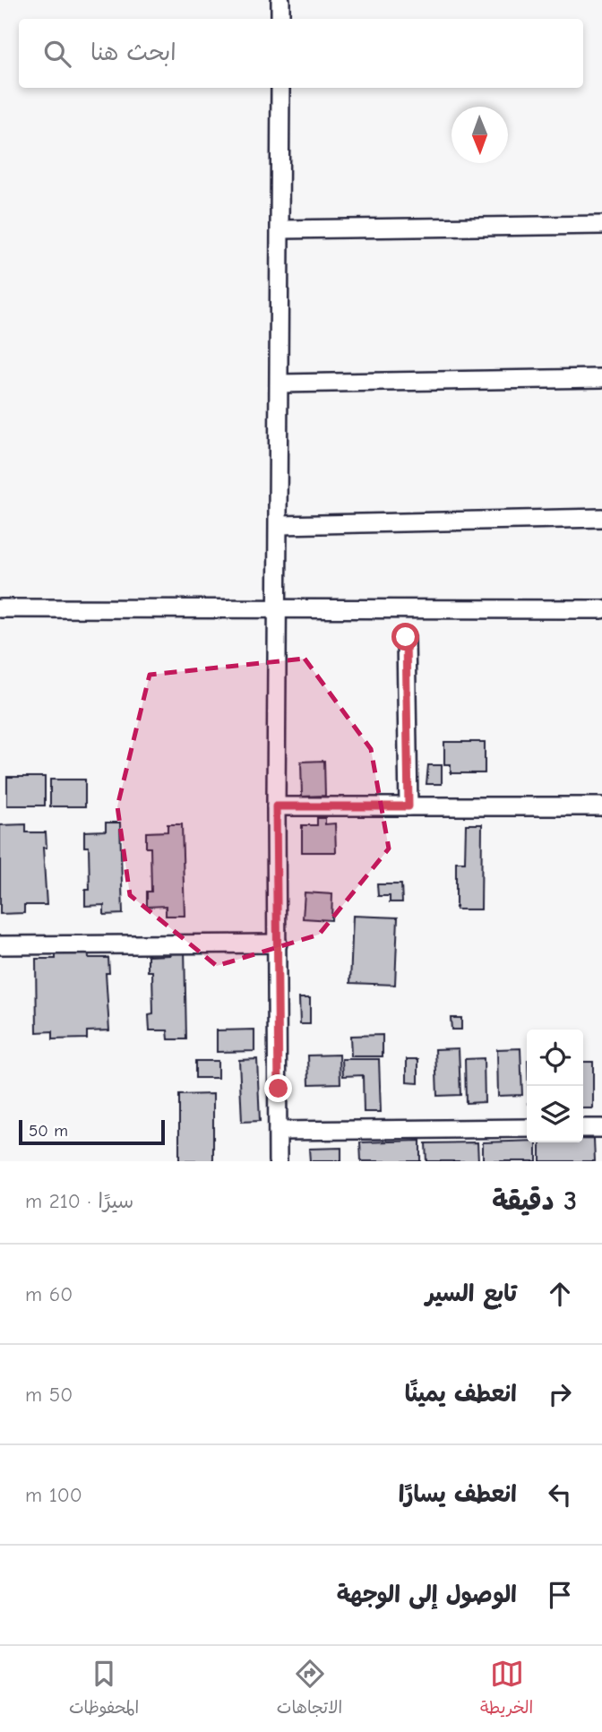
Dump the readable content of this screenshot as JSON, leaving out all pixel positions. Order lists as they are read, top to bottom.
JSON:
{
  "scale_bar": "50 m",
  "north": "bottom",
  "page": {
    "search": "ابحث هنا",
    "scale": "50 m",
    "heading": ["3 دقيقة", "سيرًا · 210 m"],
    "list": [
      ["تابع السير", "60 m"],
      ["انعطف يمينًا", "50 m"],
      ["انعطف يسارًا", "100 m"],
      "الوصول إلى الوجهة"
    ],
    "nav": ["الخريطة", "الاتجاهات", "المحفوظات"]
  }
}
